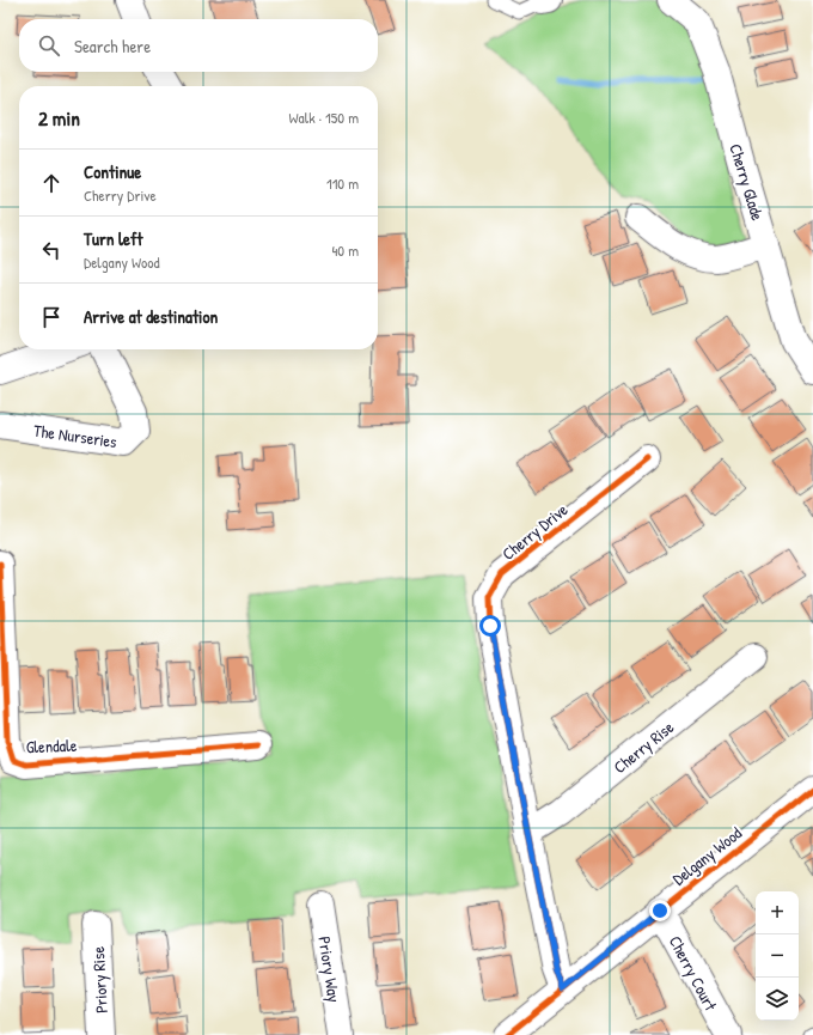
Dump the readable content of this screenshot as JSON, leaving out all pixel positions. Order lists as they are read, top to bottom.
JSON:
{
  "streets": {
    "street": [
      "Cherry Glade",
      "The Nurseries",
      "Cherry Drive",
      "Glendale",
      "Cherry Rise",
      "Delgany Wood",
      "Priory Way",
      "Cherry Court",
      "Priory Rise"
    ]
  },
  "crossings": [
    ["Cherry Drive", "Cherry Rise"],
    ["Cherry Drive", "Delgany Wood"],
    ["Delgany Wood", "Cherry Court"]
  ],
  "page": {
    "search": "Search here",
    "heading": ["2 min", "Walk · 150 m"],
    "list": [
      ["Continue", "Cherry Drive", "110 m"],
      ["Turn left", "Delgany Wood", "40 m"],
      "Arrive at destination"
    ],
    "map_buttons": ["+", "−"]
  }
}
